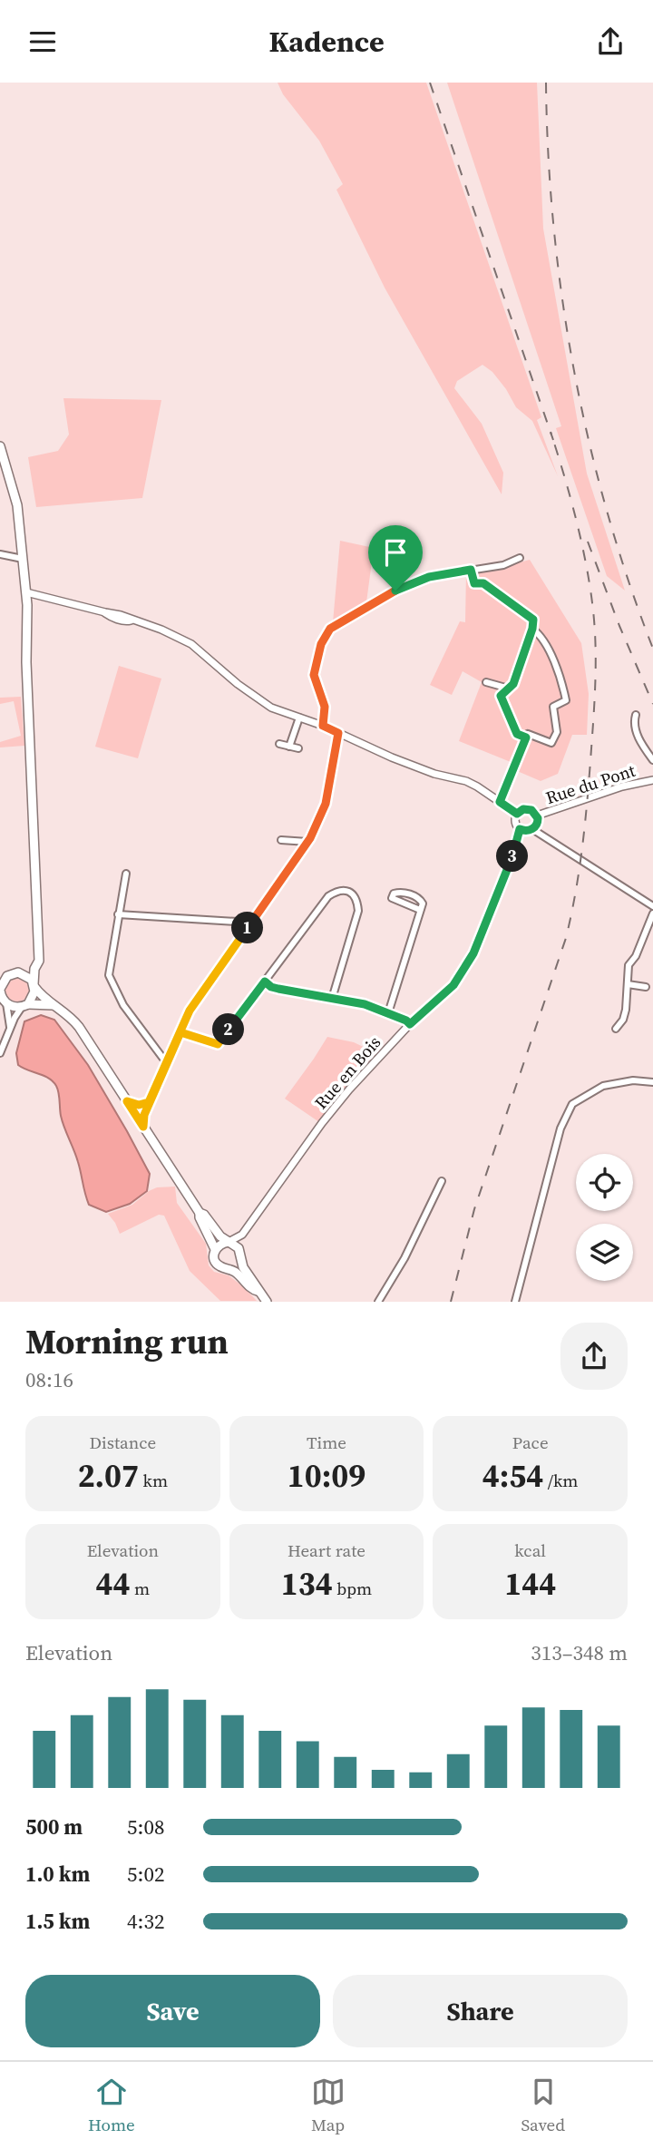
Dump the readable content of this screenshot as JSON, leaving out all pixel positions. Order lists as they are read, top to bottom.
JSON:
{
  "streets": {
    "street": ["Rue du Pont", "Rue en Bois"]
  },
  "crossings": [
    ["Rue du Pont", "Rue en Bois"]
  ],
  "page": {
    "header": "Kadence",
    "pins": ["3", "1", "2"],
    "heading": ["Morning run", "08:16"],
    "stats": [
      ["Distance", "2.07 km"],
      ["Time", "10:09"],
      ["Pace", "4:54 /km"],
      ["Elevation", "44 m"],
      ["Heart rate", "134 bpm"],
      ["kcal", "144"]
    ],
    "chart": ["Elevation", "313–348 m"],
    "list": [
      {
        "name": "500 m",
        "note": "5:08"
      },
      {
        "name": "1.0 km",
        "note": "5:02"
      },
      {
        "name": "1.5 km",
        "note": "4:32"
      }
    ],
    "buttons": ["Save", "Share"],
    "tabs": ["Home", "Map", "Saved"]
  }
}
